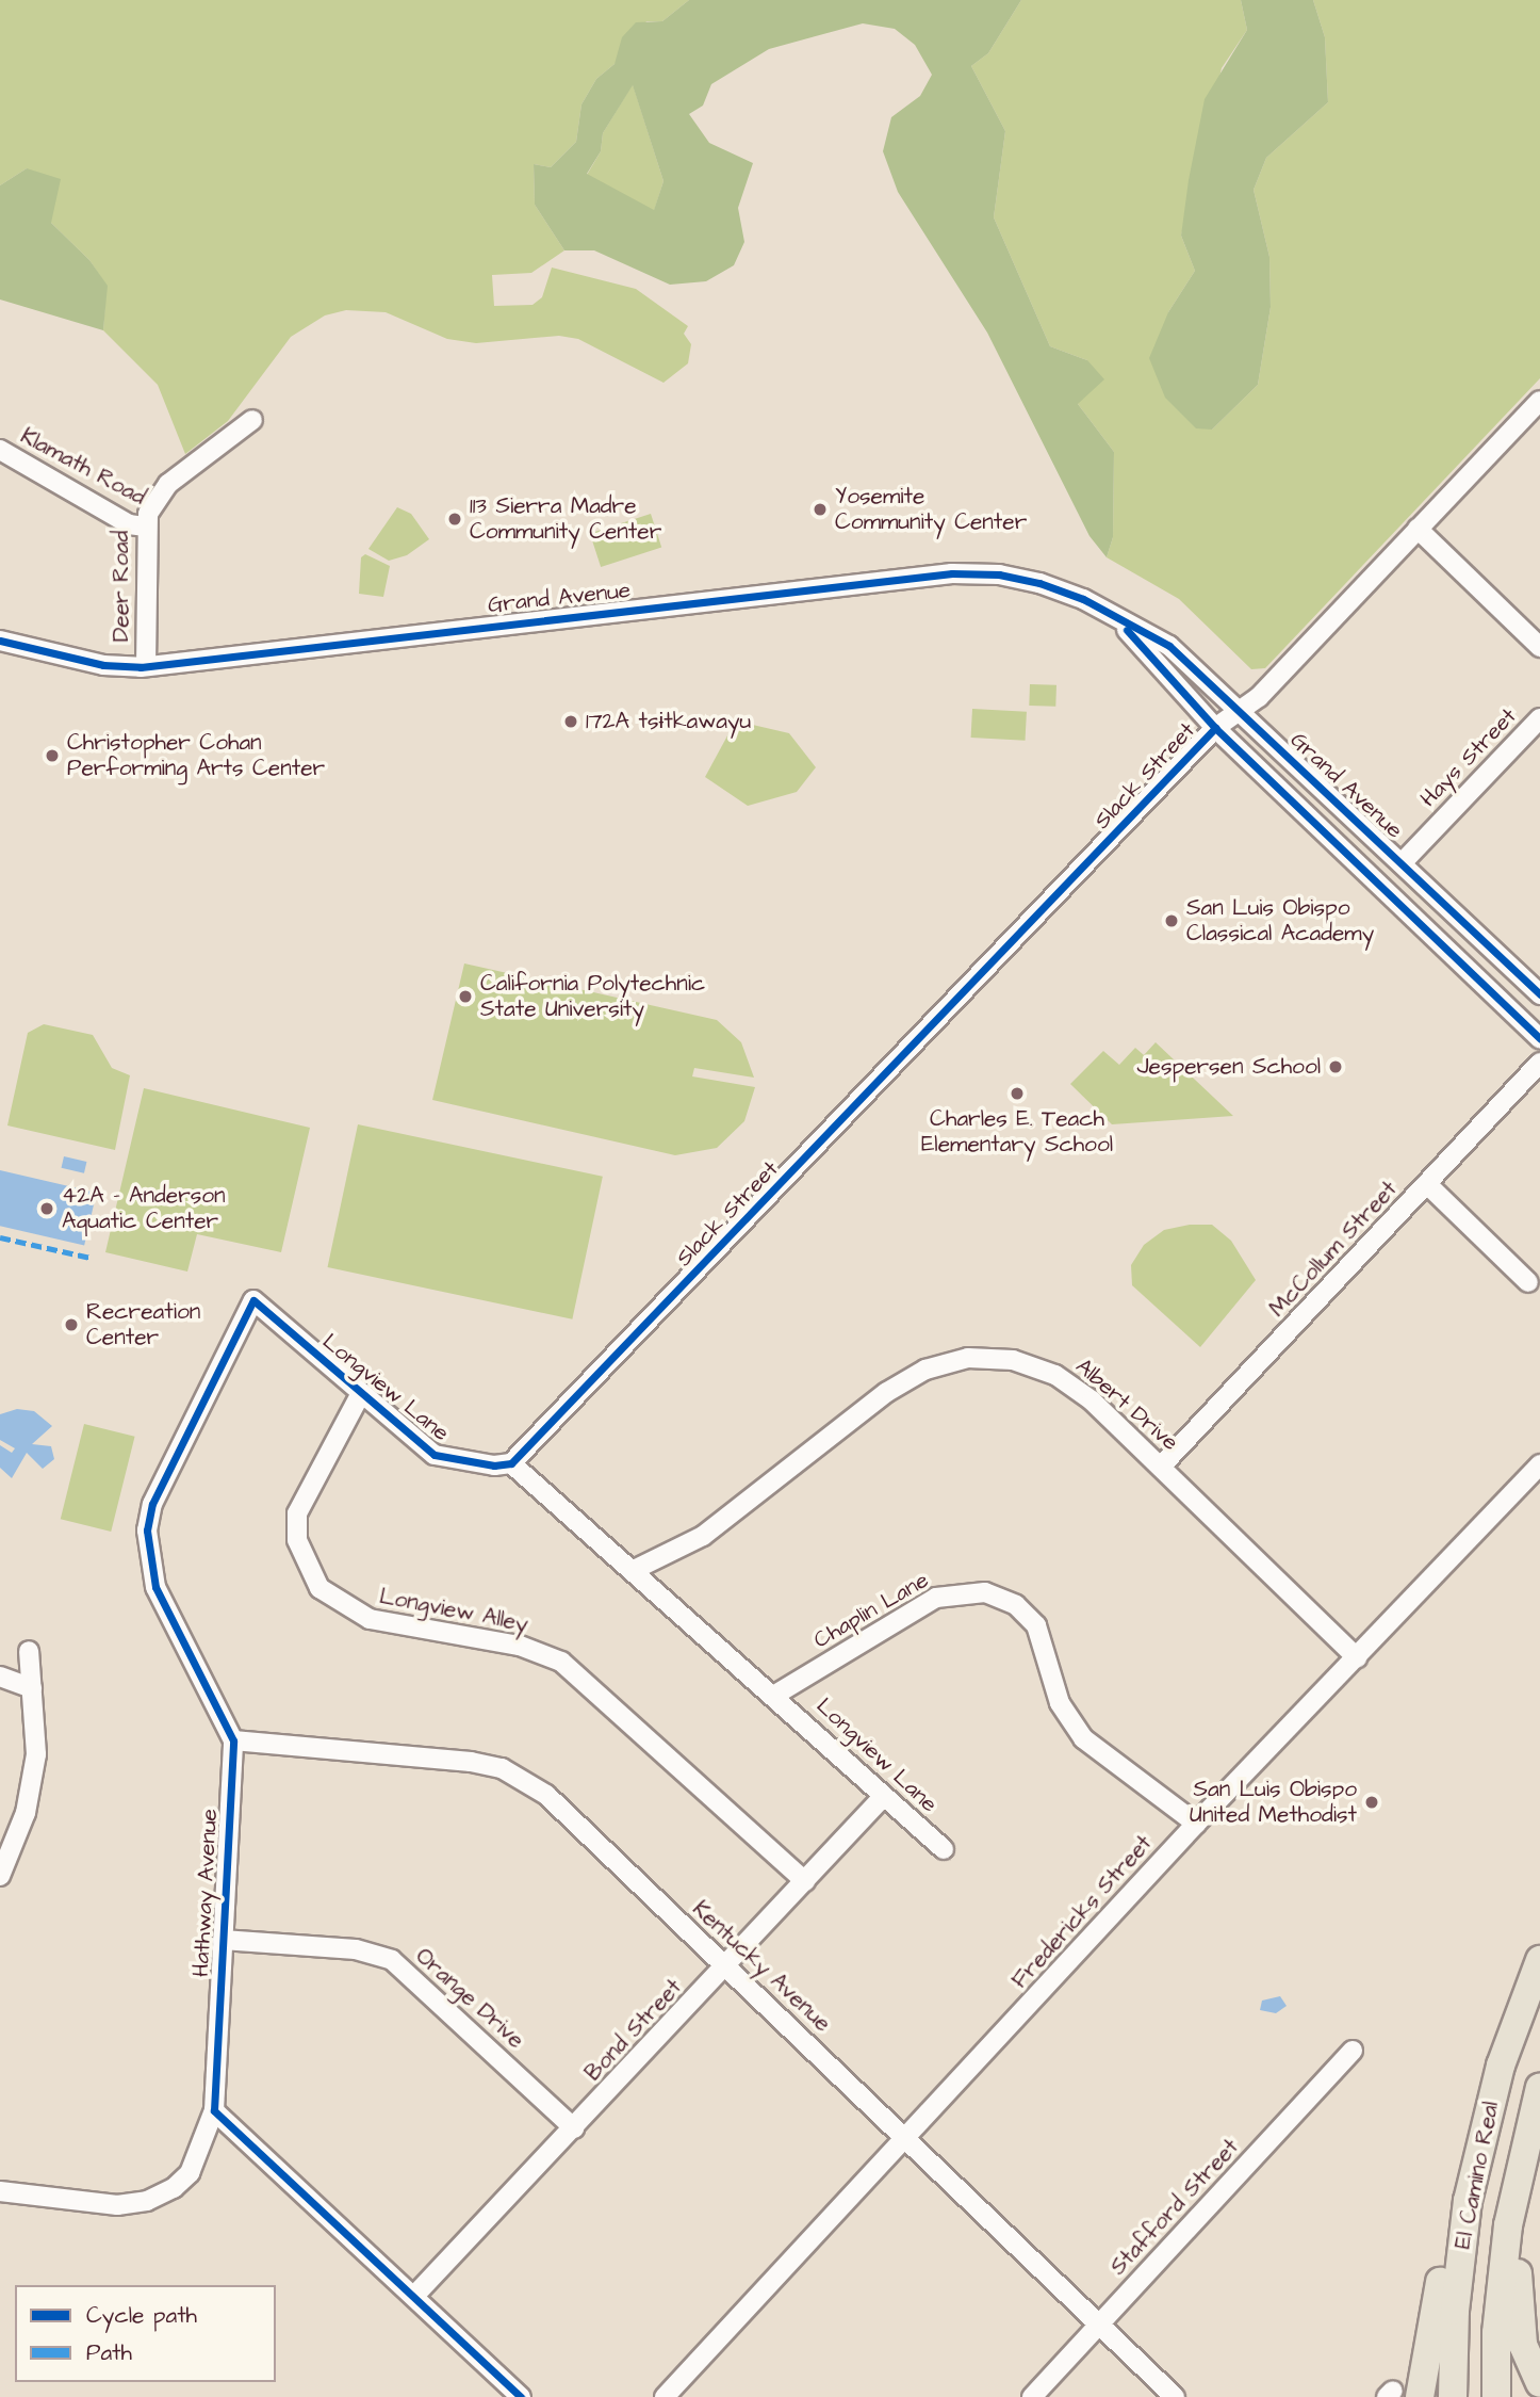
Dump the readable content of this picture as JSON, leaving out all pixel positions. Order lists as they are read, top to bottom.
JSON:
{
  "streets": {
    "highway": ["El Camino Real"],
    "street": [
      "Klamath Road",
      "Deer Road",
      "Grand Avenue",
      "Hays Street",
      "Slack Street",
      "McCollum Street",
      "Longview Lane",
      "Albert Drive",
      "Longview Alley",
      "Chaplin Lane",
      "Hathway Avenue",
      "Fredericks Street",
      "Kentucky Avenue",
      "Orange Drive",
      "Bond Street",
      "Stafford Street"
    ]
  },
  "crossings": [
    ["Klamath Road", "Deer Road"],
    ["Deer Road", "Grand Avenue"],
    ["Grand Avenue", "Hays Street"],
    ["Grand Avenue", "Slack Street"],
    ["Slack Street", "Longview Lane"],
    ["McCollum Street", "Albert Drive"],
    ["Longview Lane", "Albert Drive"],
    ["Longview Lane", "Longview Alley"],
    ["Longview Lane", "Chaplin Lane"],
    ["Longview Lane", "Hathway Avenue"],
    ["Longview Lane", "Bond Street"],
    ["Albert Drive", "Fredericks Street"],
    ["Longview Alley", "Bond Street"],
    ["Chaplin Lane", "Fredericks Street"],
    ["Hathway Avenue", "Kentucky Avenue"],
    ["Hathway Avenue", "Orange Drive"],
    ["Fredericks Street", "Kentucky Avenue"],
    ["Kentucky Avenue", "Bond Street"],
    ["Kentucky Avenue", "Stafford Street"],
    ["Orange Drive", "Bond Street"]
  ],
  "places": [
    "Yosemite Community Center",
    "113 Sierra Madre Community Center",
    "172A tsɨtkawayu",
    "Christopher Cohan Performing Arts Center",
    "San Luis Obispo Classical Academy",
    "California Polytechnic State University",
    "Jespersen School",
    "Charles E. Teach Elementary School",
    "42A - Anderson Aquatic Center",
    "Recreation Center",
    "San Luis Obispo United Methodist"
  ],
  "legend": ["Cycle path", "Path"]
}
